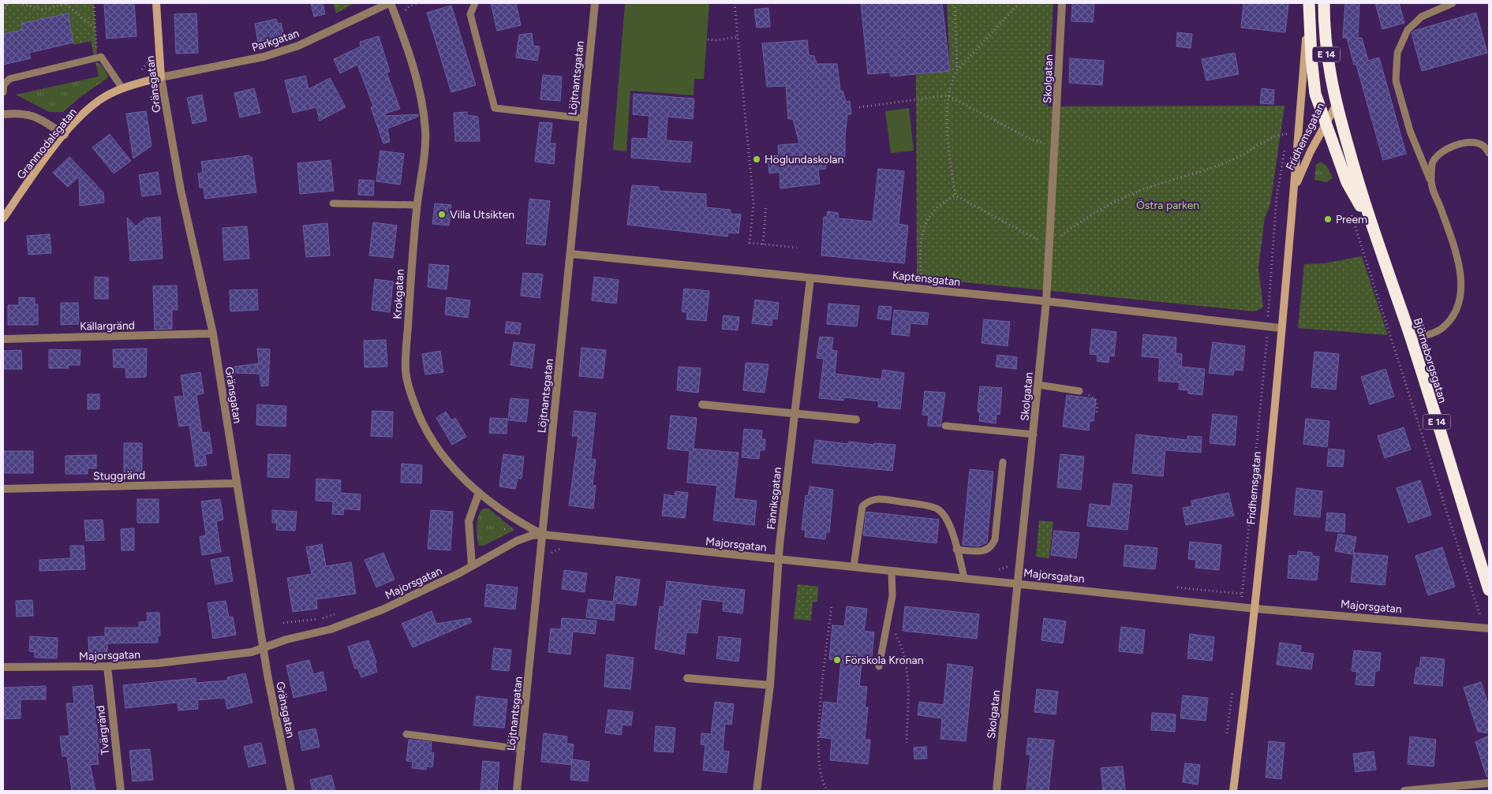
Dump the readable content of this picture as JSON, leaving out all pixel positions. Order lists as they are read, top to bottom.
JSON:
{
  "streets": {
    "highway": ["E 14", "Fridhemsgatan", "Björneborgsgatan"],
    "street": [
      "Parkgatan",
      "Löjtnantsgatan",
      "Skolgatan",
      "Gränsgatan",
      "Granmodalsgatan",
      "Kaptensgatan",
      "Krokgatan",
      "Källargränd",
      "Stuggränd",
      "Fänriksgatan",
      "Majorsgatan",
      "Tvärgränd"
    ]
  },
  "crossings": [
    ["Parkgatan", "Gränsgatan"],
    ["Parkgatan", "Granmodalsgatan"],
    ["Parkgatan", "Krokgatan"],
    ["Löjtnantsgatan", "Kaptensgatan"],
    ["Löjtnantsgatan", "Krokgatan"],
    ["Löjtnantsgatan", "Majorsgatan"],
    ["Skolgatan", "Kaptensgatan"],
    ["Skolgatan", "Majorsgatan"],
    ["Gränsgatan", "Granmodalsgatan"],
    ["Gränsgatan", "Källargränd"],
    ["Gränsgatan", "Stuggränd"],
    ["Gränsgatan", "Majorsgatan"],
    ["Fridhemsgatan", "Kaptensgatan"],
    ["Fridhemsgatan", "Björneborgsgatan"],
    ["Fridhemsgatan", "Majorsgatan"],
    ["Kaptensgatan", "Fänriksgatan"],
    ["Krokgatan", "Majorsgatan"],
    ["Fänriksgatan", "Majorsgatan"],
    ["Majorsgatan", "Tvärgränd"]
  ],
  "parks": ["Östra parken"],
  "places": [
    "Höglundaskolan",
    "Villa Utsikten",
    "Preem",
    "Förskola Kronan"
  ]
}
